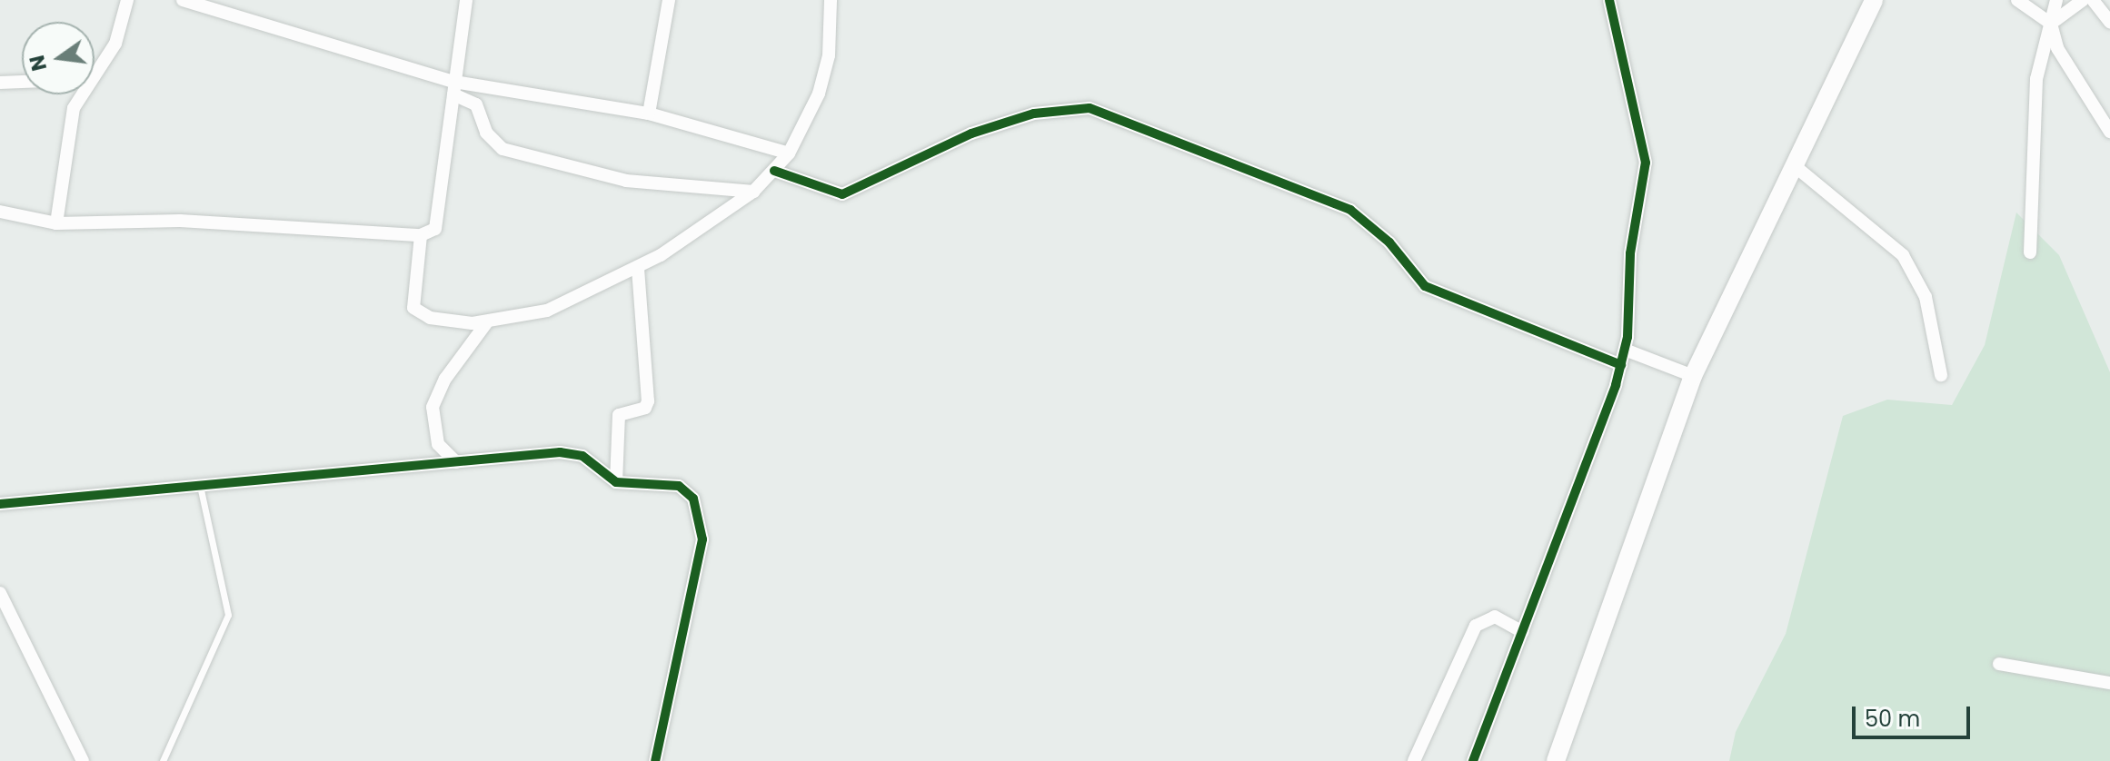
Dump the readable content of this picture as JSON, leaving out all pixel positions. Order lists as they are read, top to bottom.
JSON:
{
  "scale_bar": "50 m",
  "north": "left"
}
